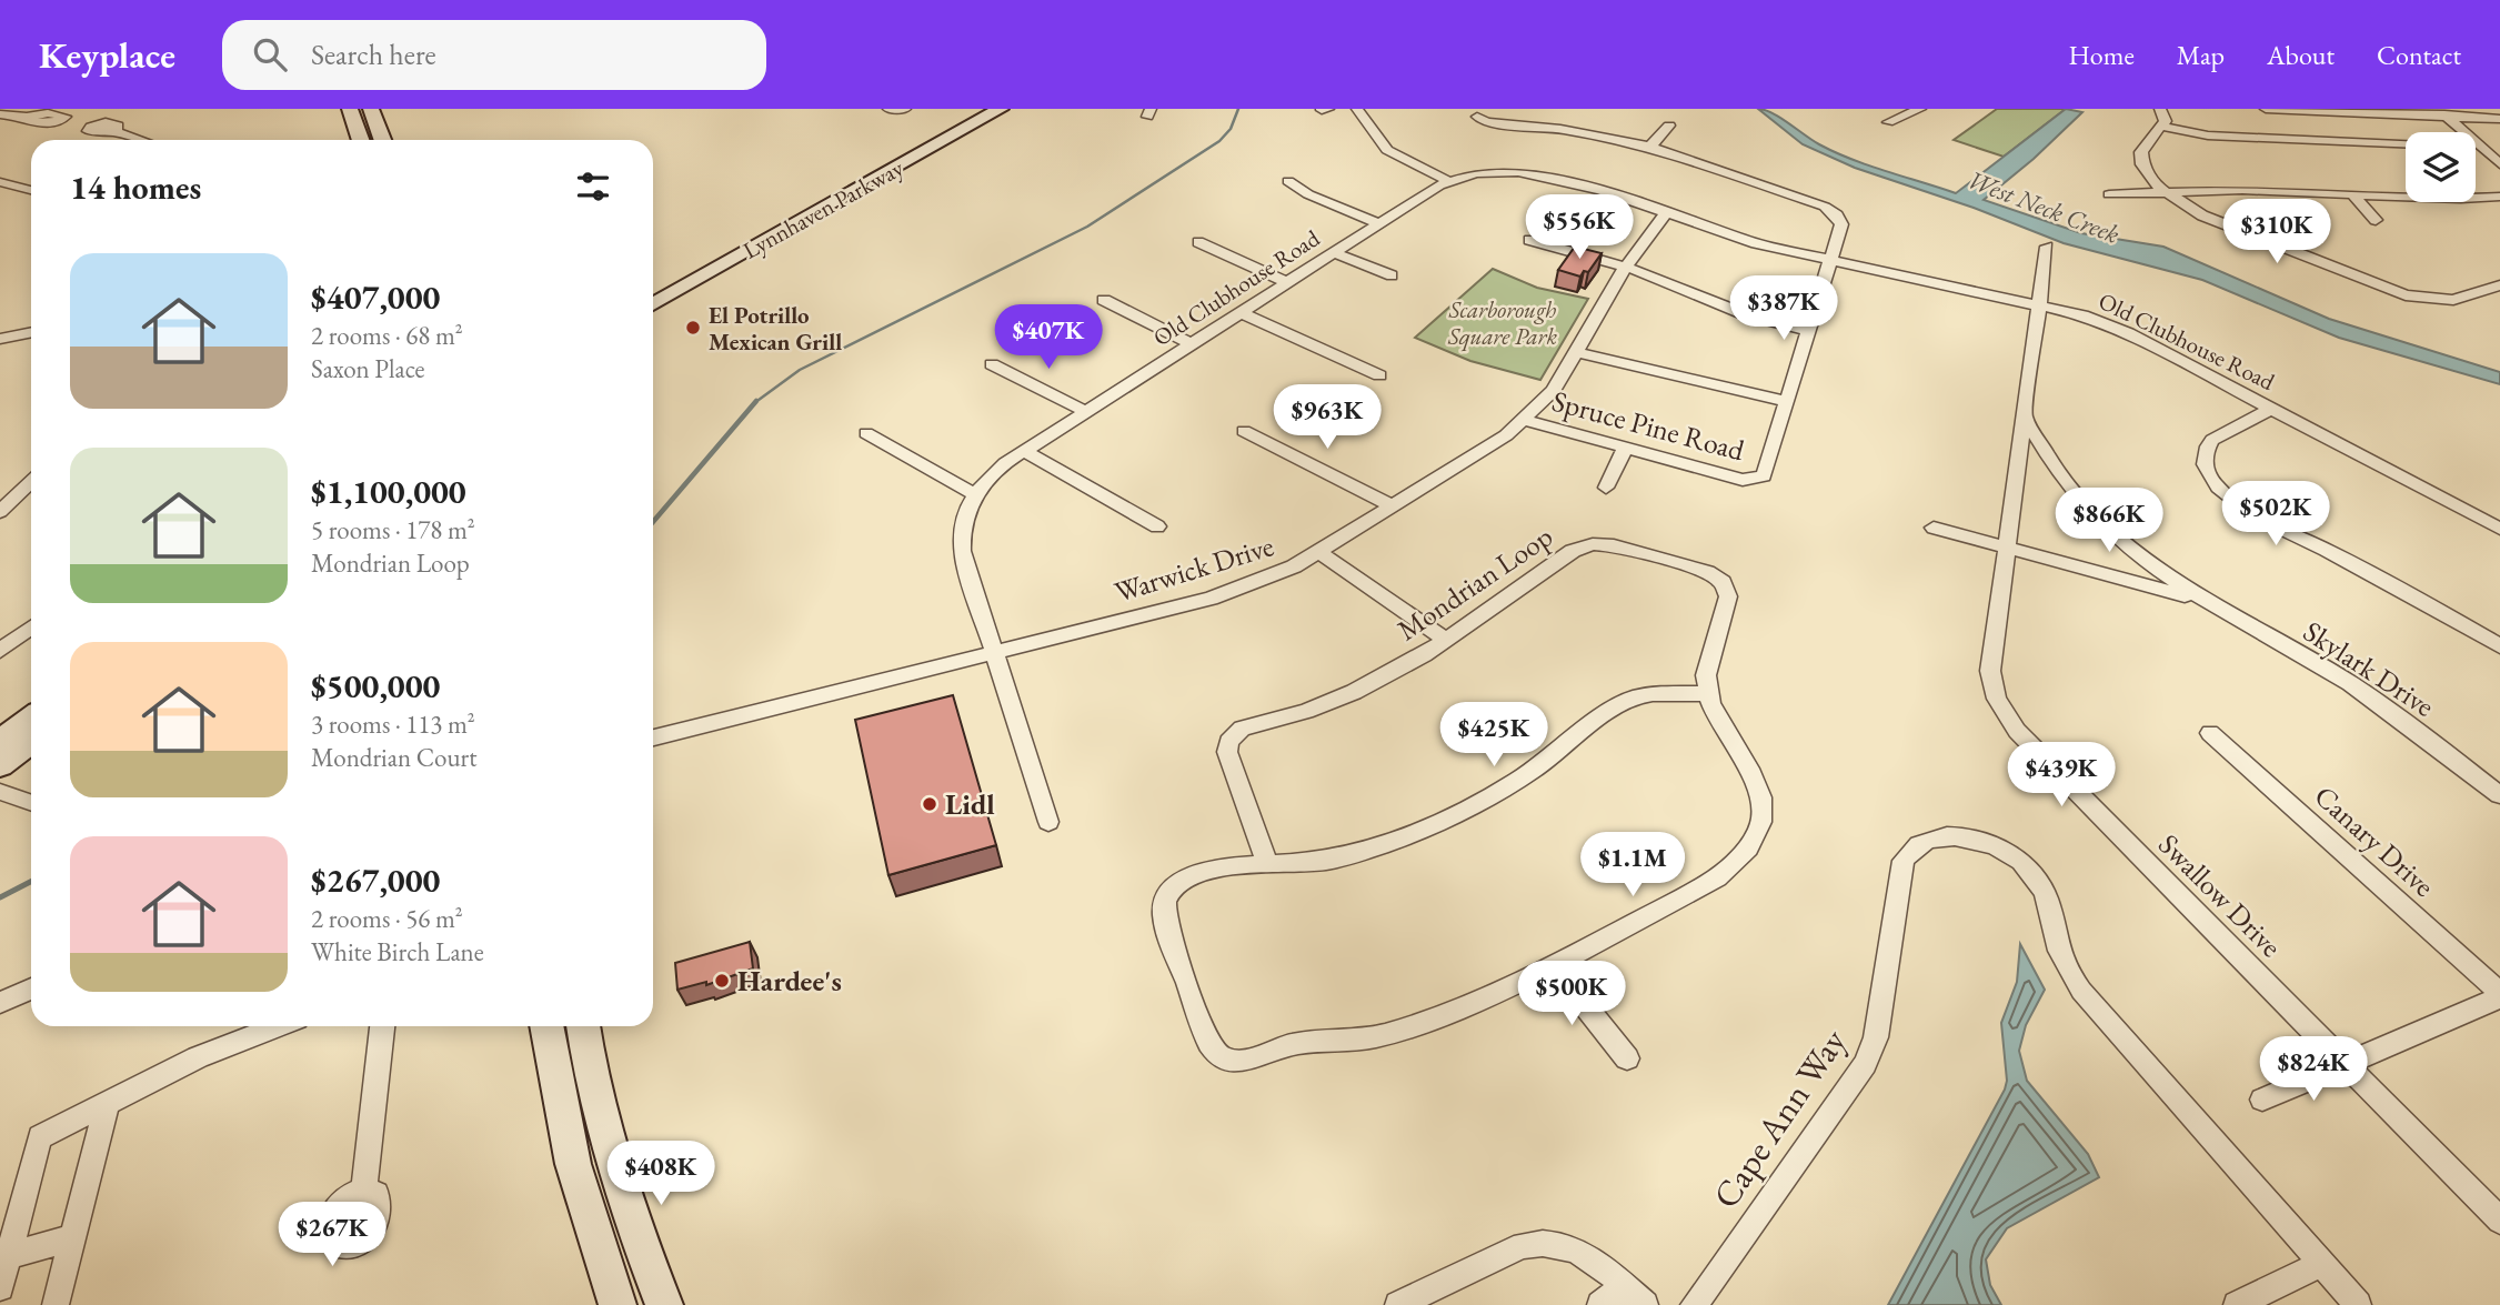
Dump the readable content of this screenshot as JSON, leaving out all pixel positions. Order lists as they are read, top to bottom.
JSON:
{
  "streets": {
    "main road": ["Lynnhaven Parkway"],
    "street": [
      "Old Clubhouse Road",
      "Spruce Pine Road",
      "Warwick Drive",
      "Mondrian Loop",
      "Skylark Drive",
      "Canary Drive",
      "Swallow Drive",
      "Cape Ann Way"
    ]
  },
  "crossings": [
    ["Old Clubhouse Road", "Warwick Drive"],
    ["Old Clubhouse Road", "Swallow Drive"],
    ["Spruce Pine Road", "Warwick Drive"],
    ["Skylark Drive", "Swallow Drive"]
  ],
  "water": ["West Neck Creek"],
  "parks": ["Scarborough Square Park"],
  "places": ["El Potrillo Mexican Grill", "Lidl", "Hardee's"],
  "page": {
    "header": "Keyplace",
    "search": "Search here",
    "nav": [
      "Home",
      "Map",
      "About",
      "Contact"
    ],
    "heading": "14 homes",
    "price": [
      "$556K",
      "$310K",
      "$387K",
      "$407K",
      "$963K",
      "$502K",
      "$866K",
      "$425K",
      "$439K",
      "$1.1M",
      "$500K",
      "$824K",
      "$408K",
      "$267K"
    ],
    "list": [
      {
        "name": "$407,000",
        "note": "2 rooms · 68 m² · Saxon Place"
      },
      {
        "name": "$1,100,000",
        "note": "5 rooms · 178 m² · Mondrian Loop"
      },
      {
        "name": "$500,000",
        "note": "3 rooms · 113 m² · Mondrian Court"
      },
      {
        "name": "$267,000",
        "note": "2 rooms · 56 m² · White Birch Lane"
      }
    ]
  }
}
